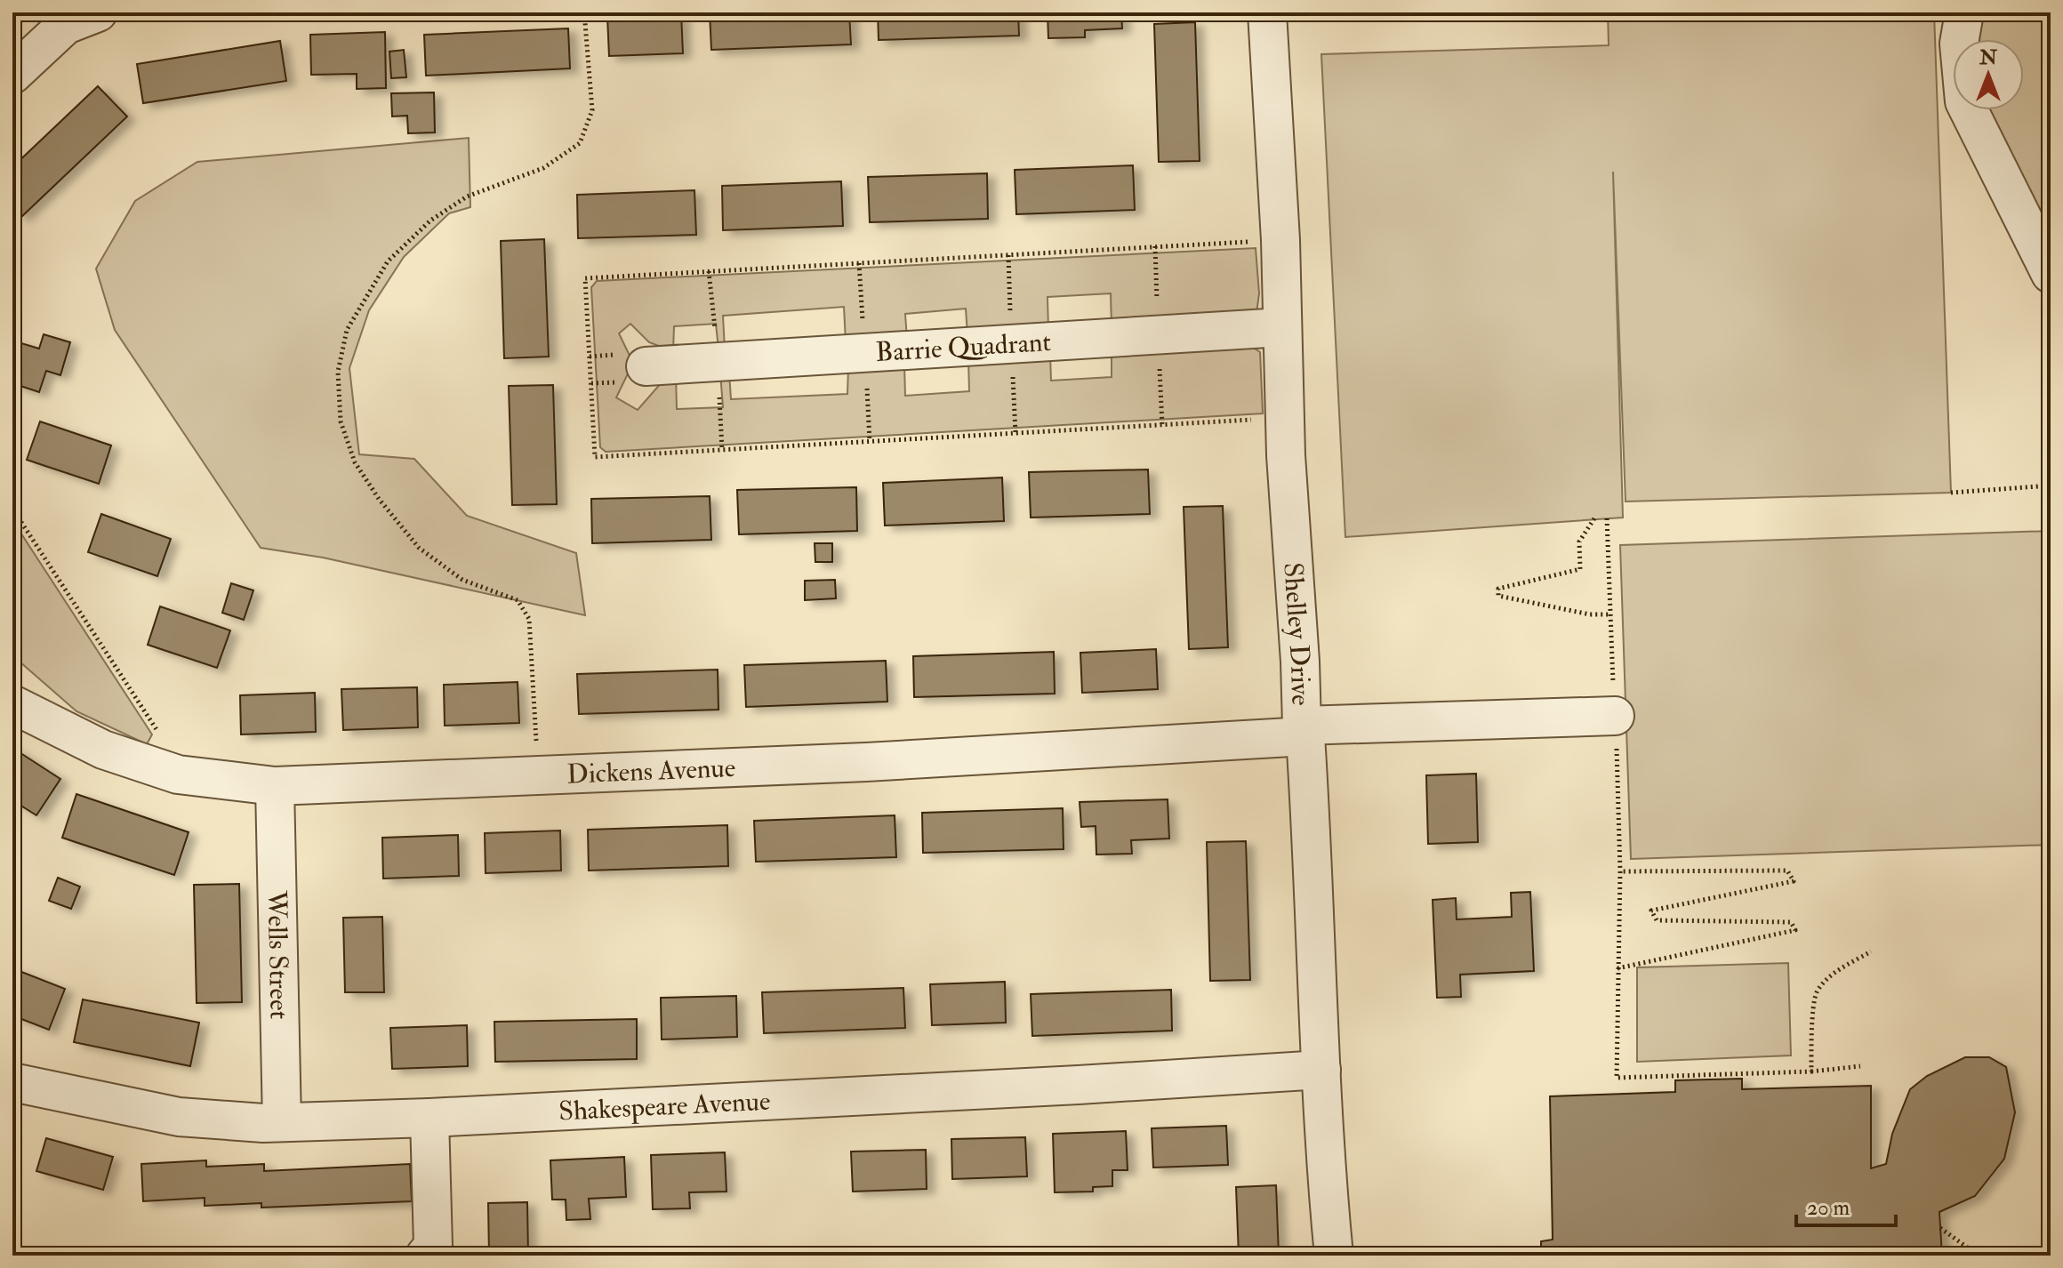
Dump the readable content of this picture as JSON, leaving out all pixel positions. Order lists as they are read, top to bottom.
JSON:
{
  "streets": {
    "street": [
      "Barrie Quadrant",
      "Shelley Drive",
      "Dickens Avenue",
      "Wells Street",
      "Shakespeare Avenue"
    ]
  },
  "crossings": [
    ["Barrie Quadrant", "Shelley Drive"],
    ["Shelley Drive", "Dickens Avenue"],
    ["Shelley Drive", "Shakespeare Avenue"],
    ["Dickens Avenue", "Wells Street"],
    ["Wells Street", "Shakespeare Avenue"]
  ],
  "scale_bar": "20 m",
  "north": "top"
}
